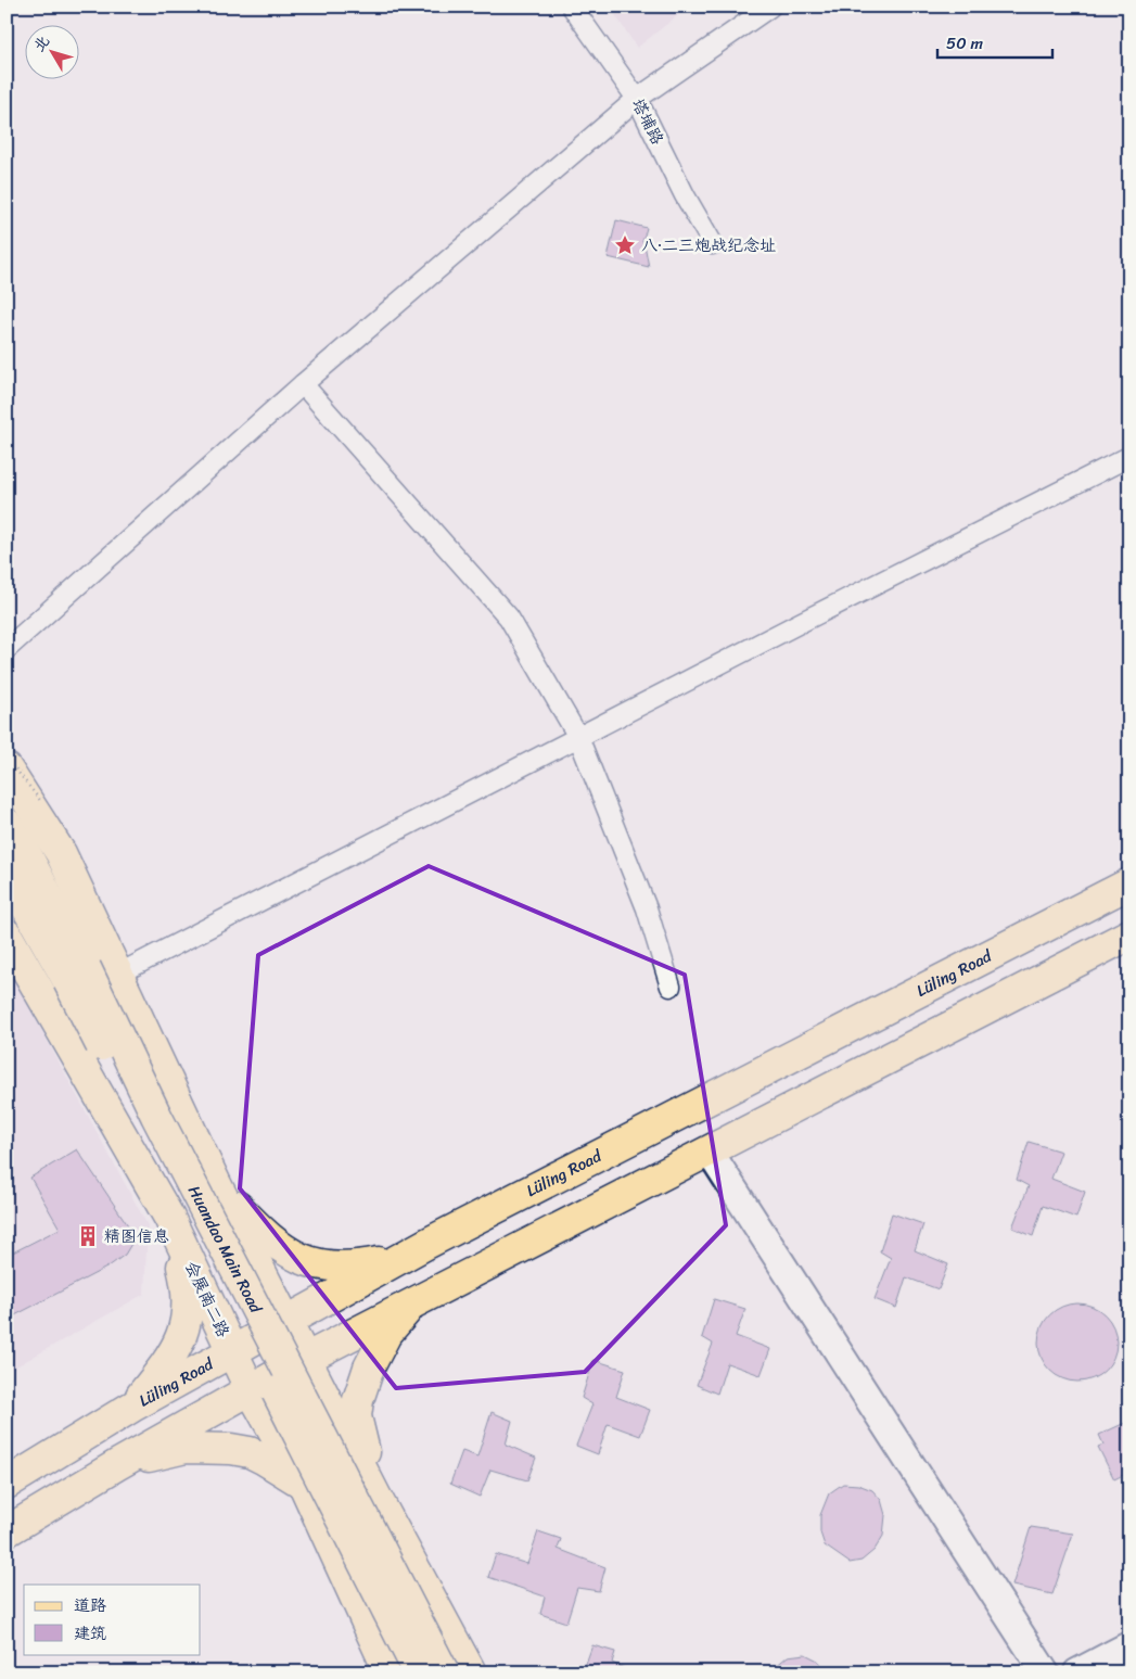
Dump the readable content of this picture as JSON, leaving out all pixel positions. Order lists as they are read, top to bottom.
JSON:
{
  "streets": {
    "main road": ["Lüling Road", "Huandao Main Road", "会展南二路"],
    "street": ["塔埔路"]
  },
  "crossings": [
    ["Lüling Road", "会展南二路"]
  ],
  "places": {
    "place": ["八·二三炮战纪念址"],
    "building": ["精图信息"]
  },
  "legend": ["道路", "建筑"],
  "scale_bar": "50 m",
  "north": "top left"
}
